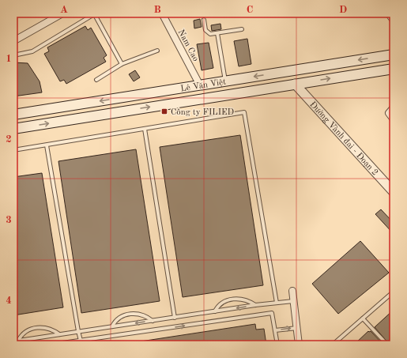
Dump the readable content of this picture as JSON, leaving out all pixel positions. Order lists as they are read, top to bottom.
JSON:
{
  "streets": {
    "main road": ["Lê Văn Việt"],
    "street": ["Nam Cao", "Đường Vành đai - Đoạn 2"]
  },
  "crossings": [
    ["Nam Cao", "Lê Văn Việt"],
    ["Lê Văn Việt", "Đường Vành đai - Đoạn 2"]
  ],
  "places": {
    "transit": ["Công ty FILIED"]
  },
  "grid": {
    "columns": [
      "A",
      "B",
      "C",
      "D"
    ],
    "rows": [
      "1",
      "2",
      "3",
      "4"
    ]
  }
}
